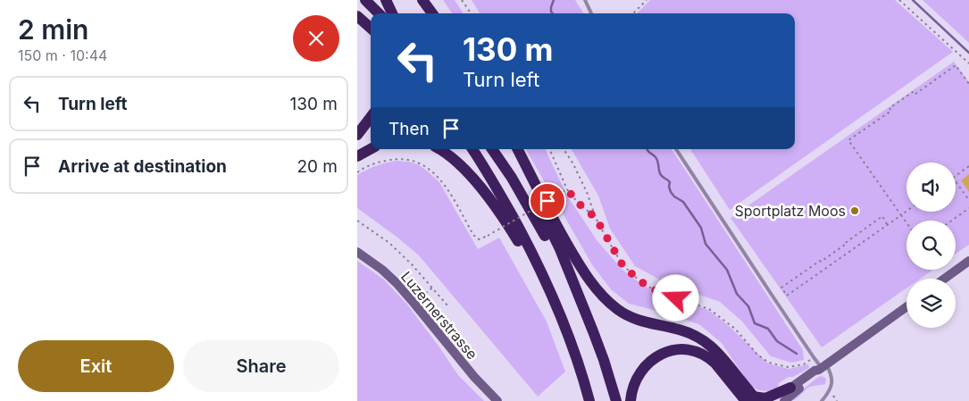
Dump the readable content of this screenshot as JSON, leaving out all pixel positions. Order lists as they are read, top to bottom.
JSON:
{
  "streets": {
    "main road": ["Luzernerstrasse"]
  },
  "places": ["Sportplatz Moos"],
  "page": {
    "heading": ["2 min", "150 m · 10:44"],
    "turn": ["130 m", "Turn left"],
    "list": [
      {
        "name": "Turn left",
        "value": "130 m"
      },
      {
        "name": "Arrive at destination",
        "value": "20 m"
      }
    ],
    "then": "Then",
    "buttons": ["Exit", "Share"]
  }
}
